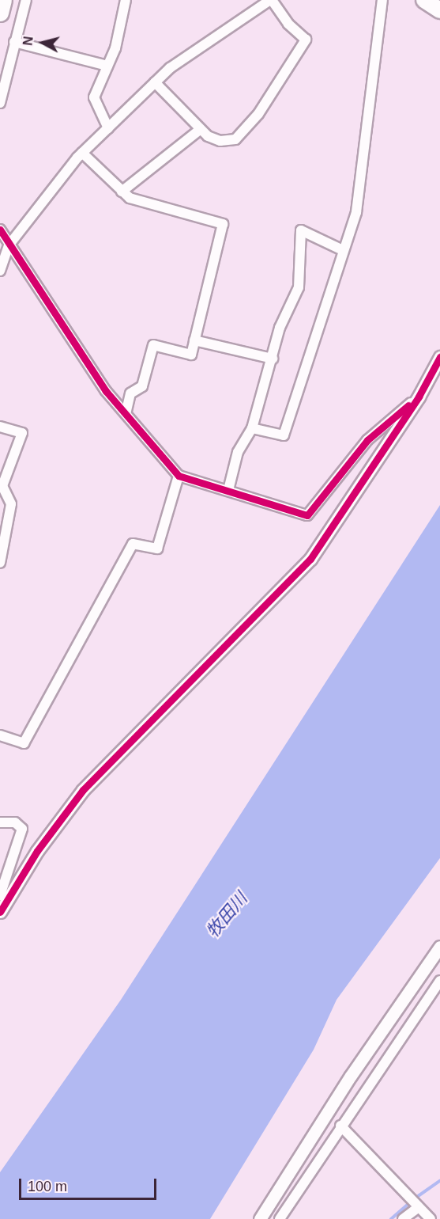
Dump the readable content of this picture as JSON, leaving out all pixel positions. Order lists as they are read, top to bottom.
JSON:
{
  "water": ["牧田川"],
  "scale_bar": "100 m",
  "north": "left"
}
